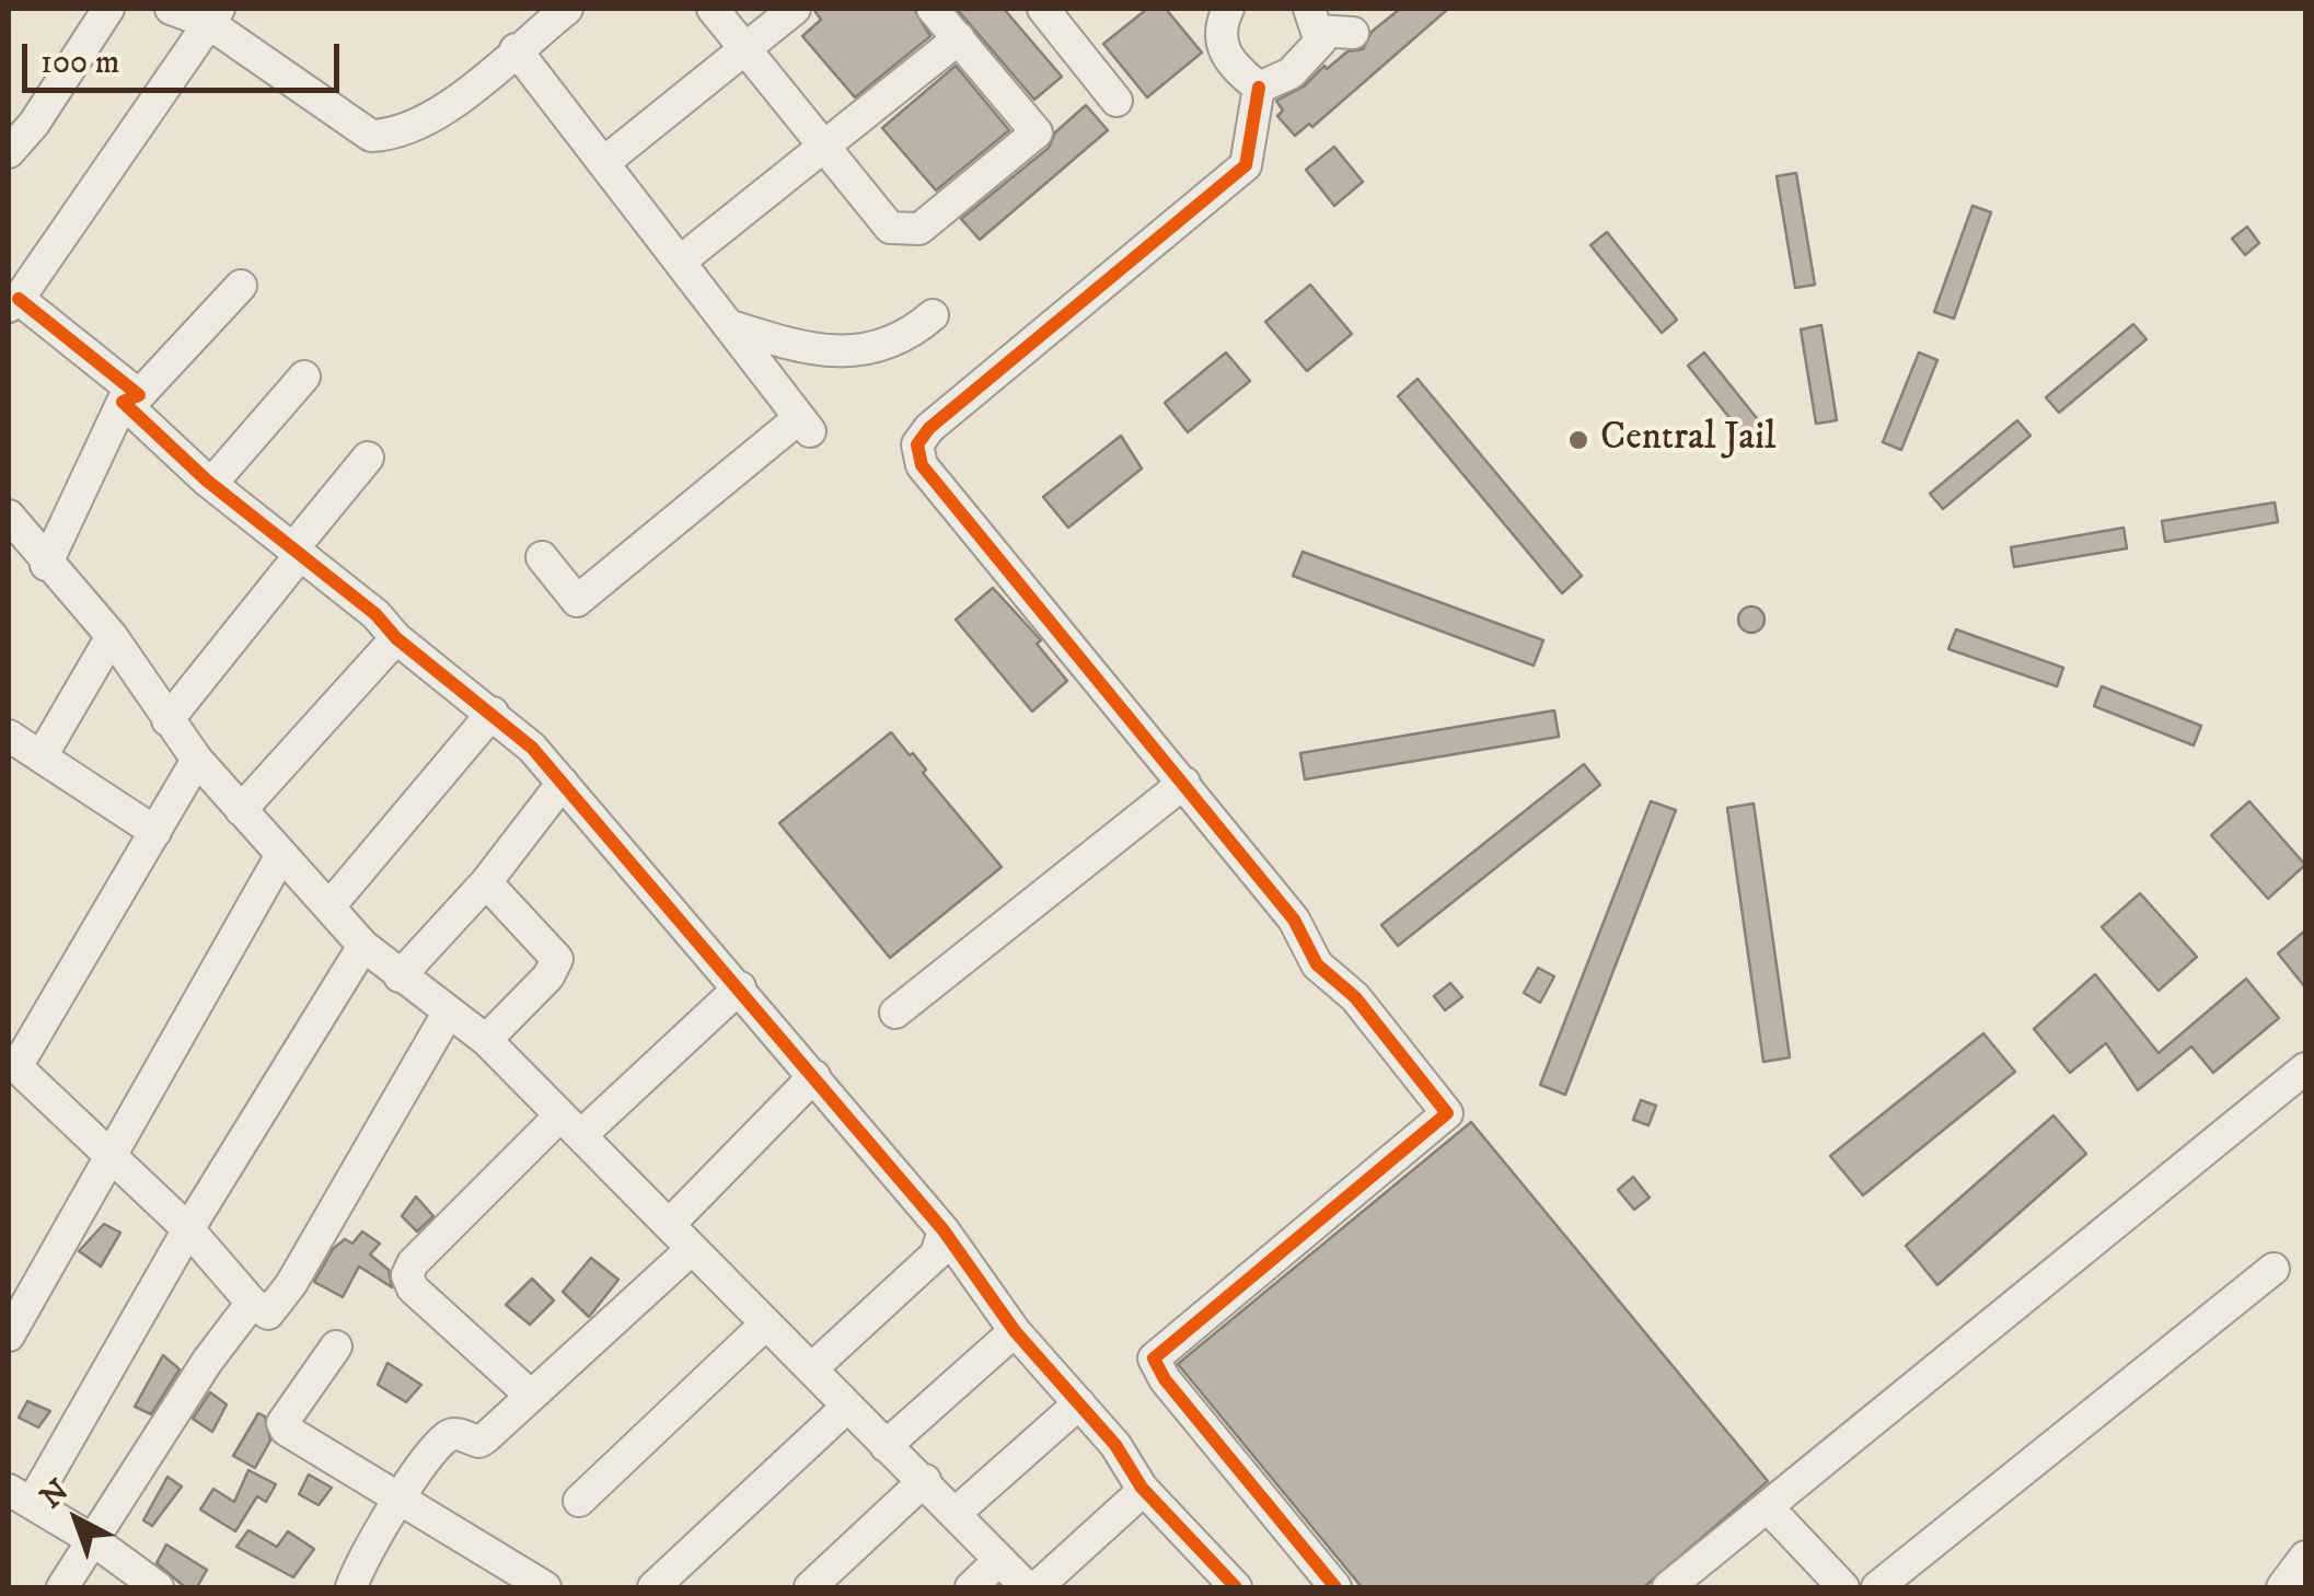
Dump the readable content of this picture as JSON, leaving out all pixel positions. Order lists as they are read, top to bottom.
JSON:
{
  "places": ["Central Jail"],
  "scale_bar": "100 m",
  "north": "top left"
}
